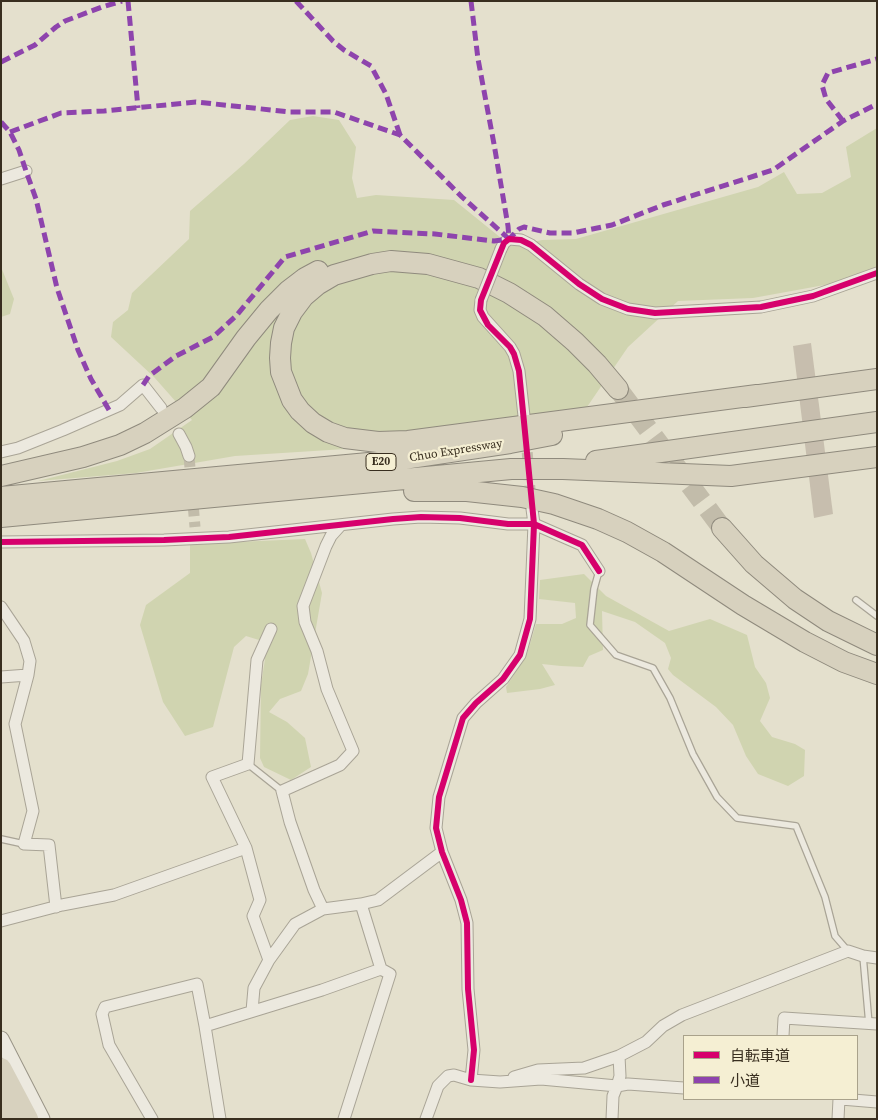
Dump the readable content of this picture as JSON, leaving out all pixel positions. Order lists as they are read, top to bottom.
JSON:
{
  "streets": {
    "highway": ["Chuo Expressway", "E20"]
  },
  "legend": ["自転車道", "小道"]
}
